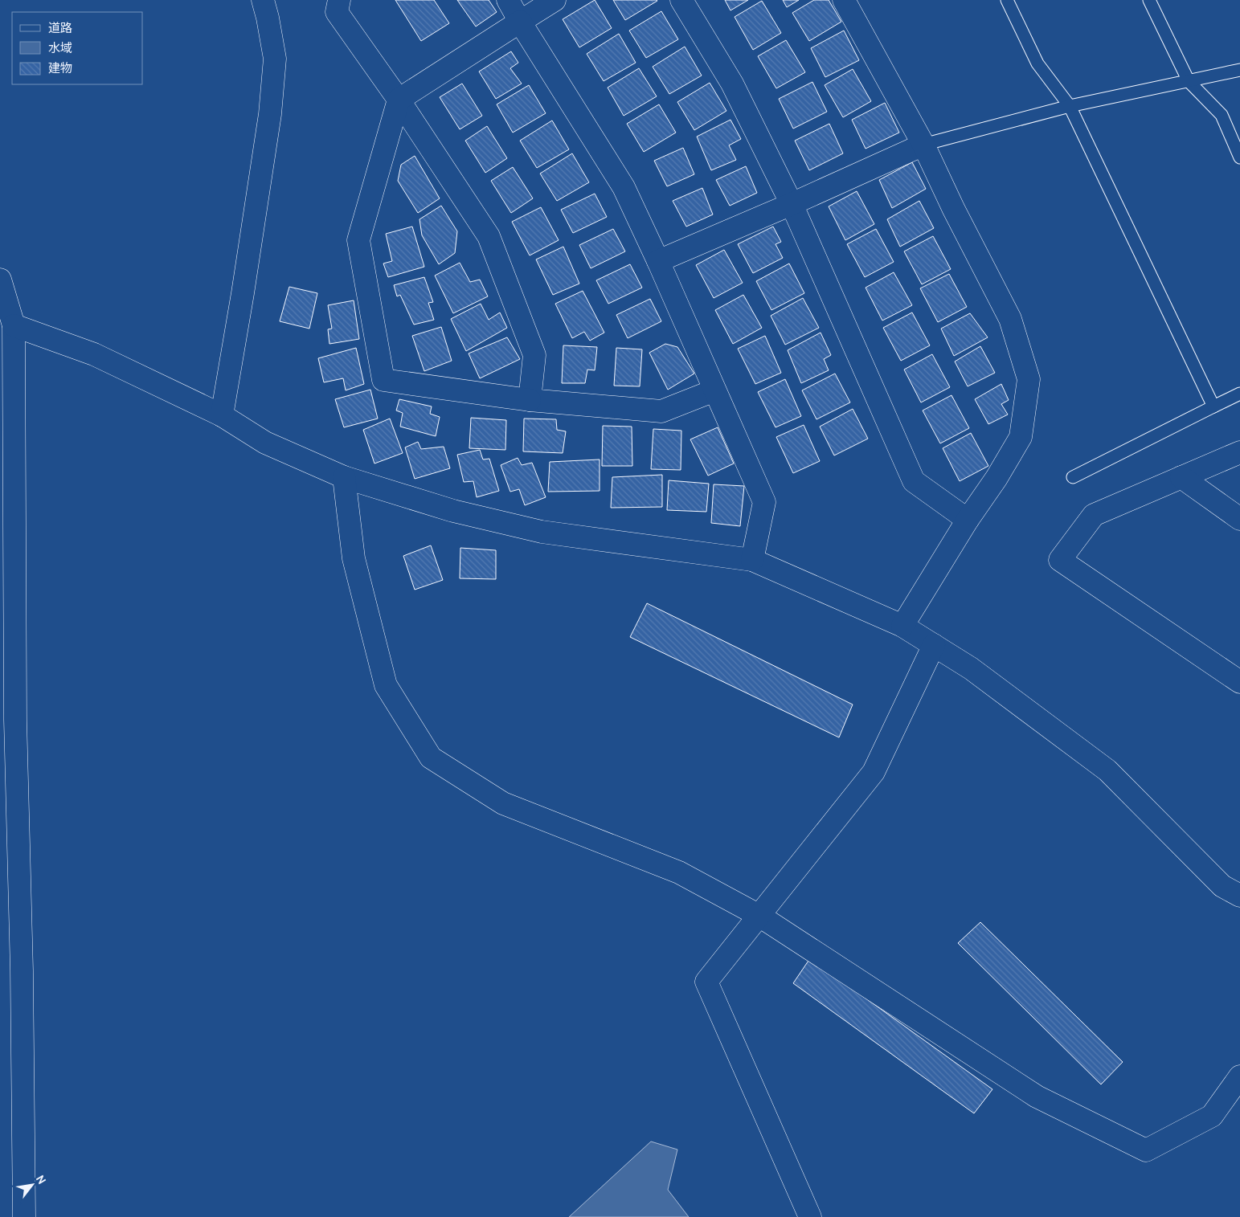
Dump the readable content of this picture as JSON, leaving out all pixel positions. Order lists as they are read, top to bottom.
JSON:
{
  "legend": ["道路", "水域", "建物"],
  "north": "top right"
}
